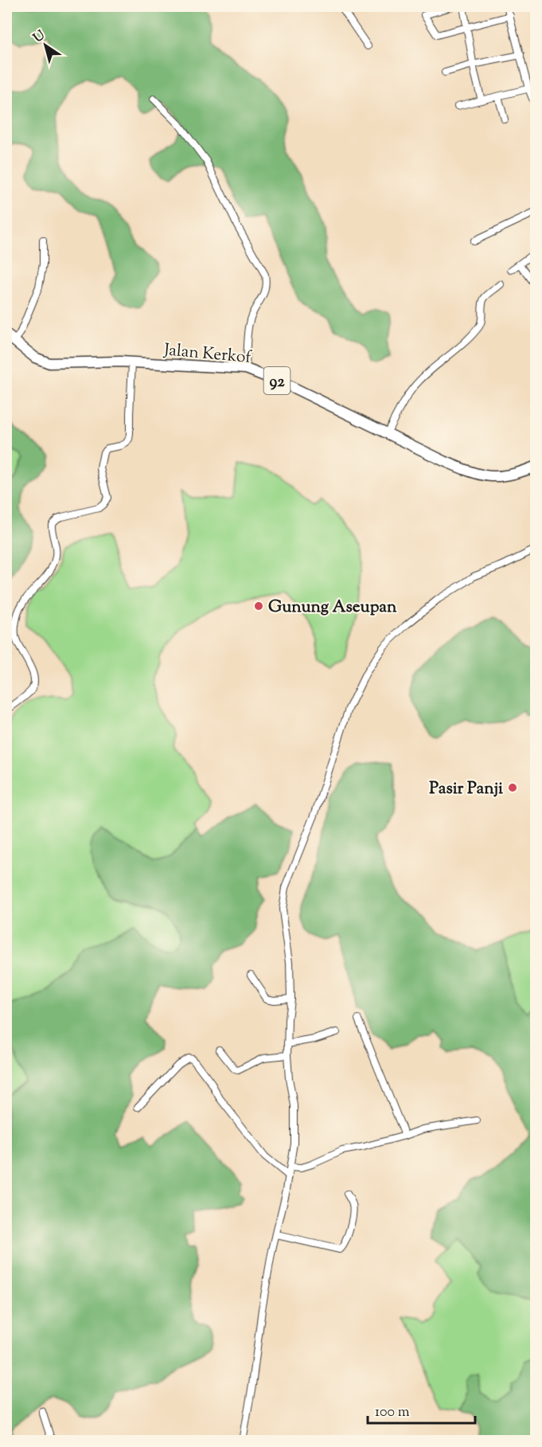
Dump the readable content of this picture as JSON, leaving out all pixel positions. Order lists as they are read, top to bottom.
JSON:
{
  "streets": {
    "main road": ["Jalan Kerkof", "92"]
  },
  "places": ["Gunung Aseupan", "Pasir Panji"],
  "scale_bar": "100 m",
  "north": "top left"
}
